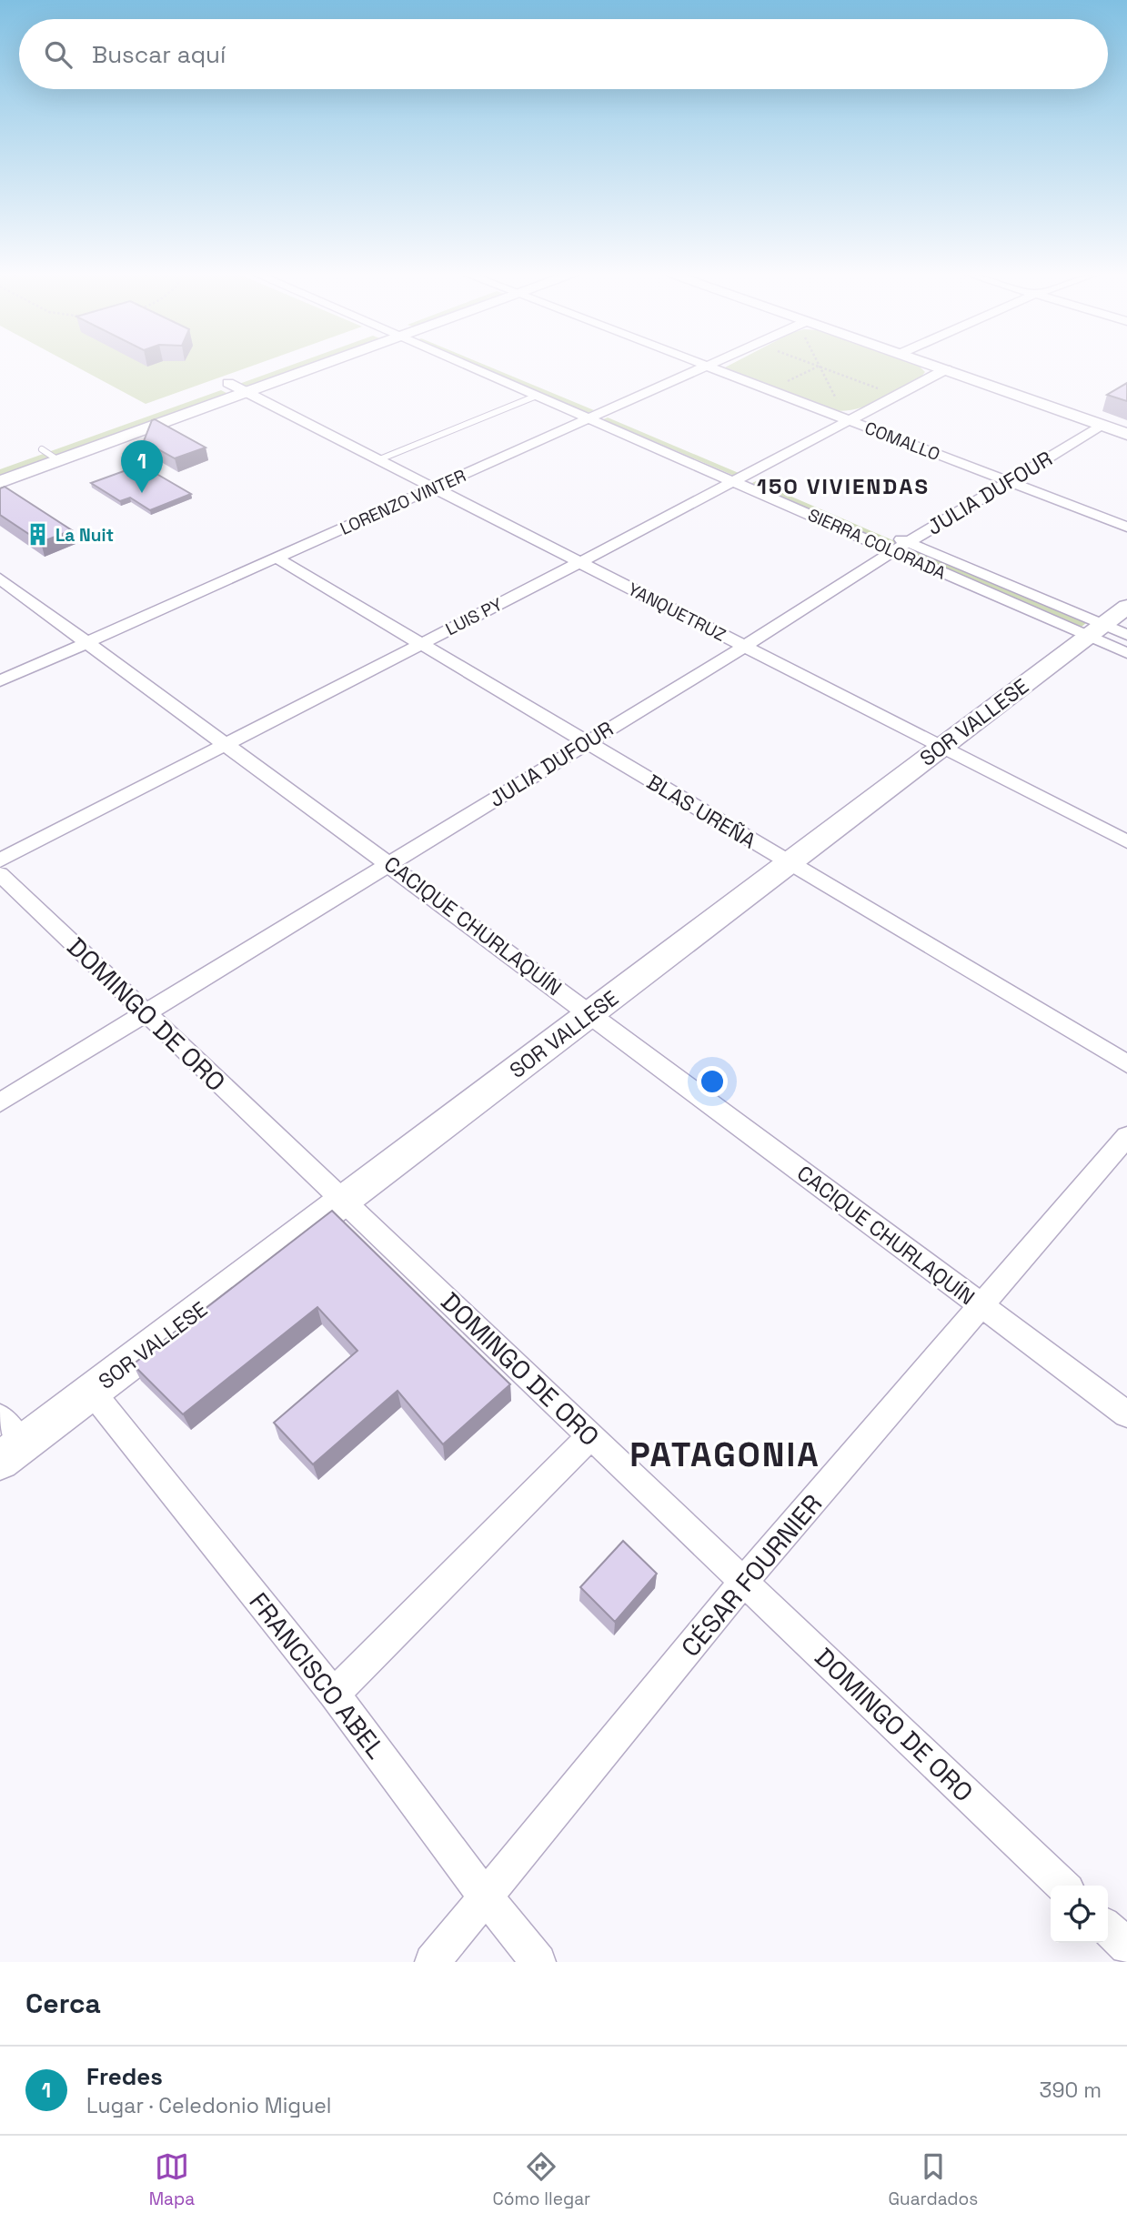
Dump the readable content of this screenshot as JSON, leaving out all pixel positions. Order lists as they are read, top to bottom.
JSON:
{
  "streets": {
    "street": [
      "COMALLO",
      "JULIA DUFOUR",
      "LORENZO VINTER",
      "SIERRA COLORADA",
      "YANQUETRUZ",
      "LUIS PY",
      "SOR VALLESE",
      "BLAS UREÑA",
      "CACIQUE CHURLAQUÍN",
      "DOMINGO DE ORO",
      "CÉSAR FOURNIER",
      "FRANCISCO ABEL"
    ]
  },
  "crossings": [
    ["COMALLO", "JULIA DUFOUR"],
    ["COMALLO", "LORENZO VINTER"],
    ["COMALLO", "LUIS PY"],
    ["JULIA DUFOUR", "SIERRA COLORADA"],
    ["JULIA DUFOUR", "YANQUETRUZ"],
    ["JULIA DUFOUR", "BLAS UREÑA"],
    ["JULIA DUFOUR", "CACIQUE CHURLAQUÍN"],
    ["JULIA DUFOUR", "DOMINGO DE ORO"],
    ["LORENZO VINTER", "SIERRA COLORADA"],
    ["LORENZO VINTER", "YANQUETRUZ"],
    ["LORENZO VINTER", "BLAS UREÑA"],
    ["LORENZO VINTER", "CACIQUE CHURLAQUÍN"],
    ["SIERRA COLORADA", "LUIS PY"],
    ["SIERRA COLORADA", "SOR VALLESE"],
    ["YANQUETRUZ", "LUIS PY"],
    ["YANQUETRUZ", "SOR VALLESE"],
    ["LUIS PY", "BLAS UREÑA"],
    ["LUIS PY", "CACIQUE CHURLAQUÍN"],
    ["SOR VALLESE", "BLAS UREÑA"],
    ["SOR VALLESE", "CACIQUE CHURLAQUÍN"],
    ["SOR VALLESE", "DOMINGO DE ORO"],
    ["SOR VALLESE", "FRANCISCO ABEL"],
    ["CACIQUE CHURLAQUÍN", "CÉSAR FOURNIER"],
    ["DOMINGO DE ORO", "CÉSAR FOURNIER"],
    ["CÉSAR FOURNIER", "FRANCISCO ABEL"]
  ],
  "districts": ["150 VIVIENDAS", "PATAGONIA"],
  "places": {
    "building": ["La Nuit"]
  },
  "page": {
    "search": "Buscar aquí",
    "pins": "1",
    "heading": "Cerca",
    "list": [
      {
        "mark": "1",
        "name": "Fredes",
        "note": "Lugar · Celedonio Miguel",
        "value": "390 m"
      }
    ],
    "nav": ["Mapa", "Cómo llegar", "Guardados"]
  }
}
